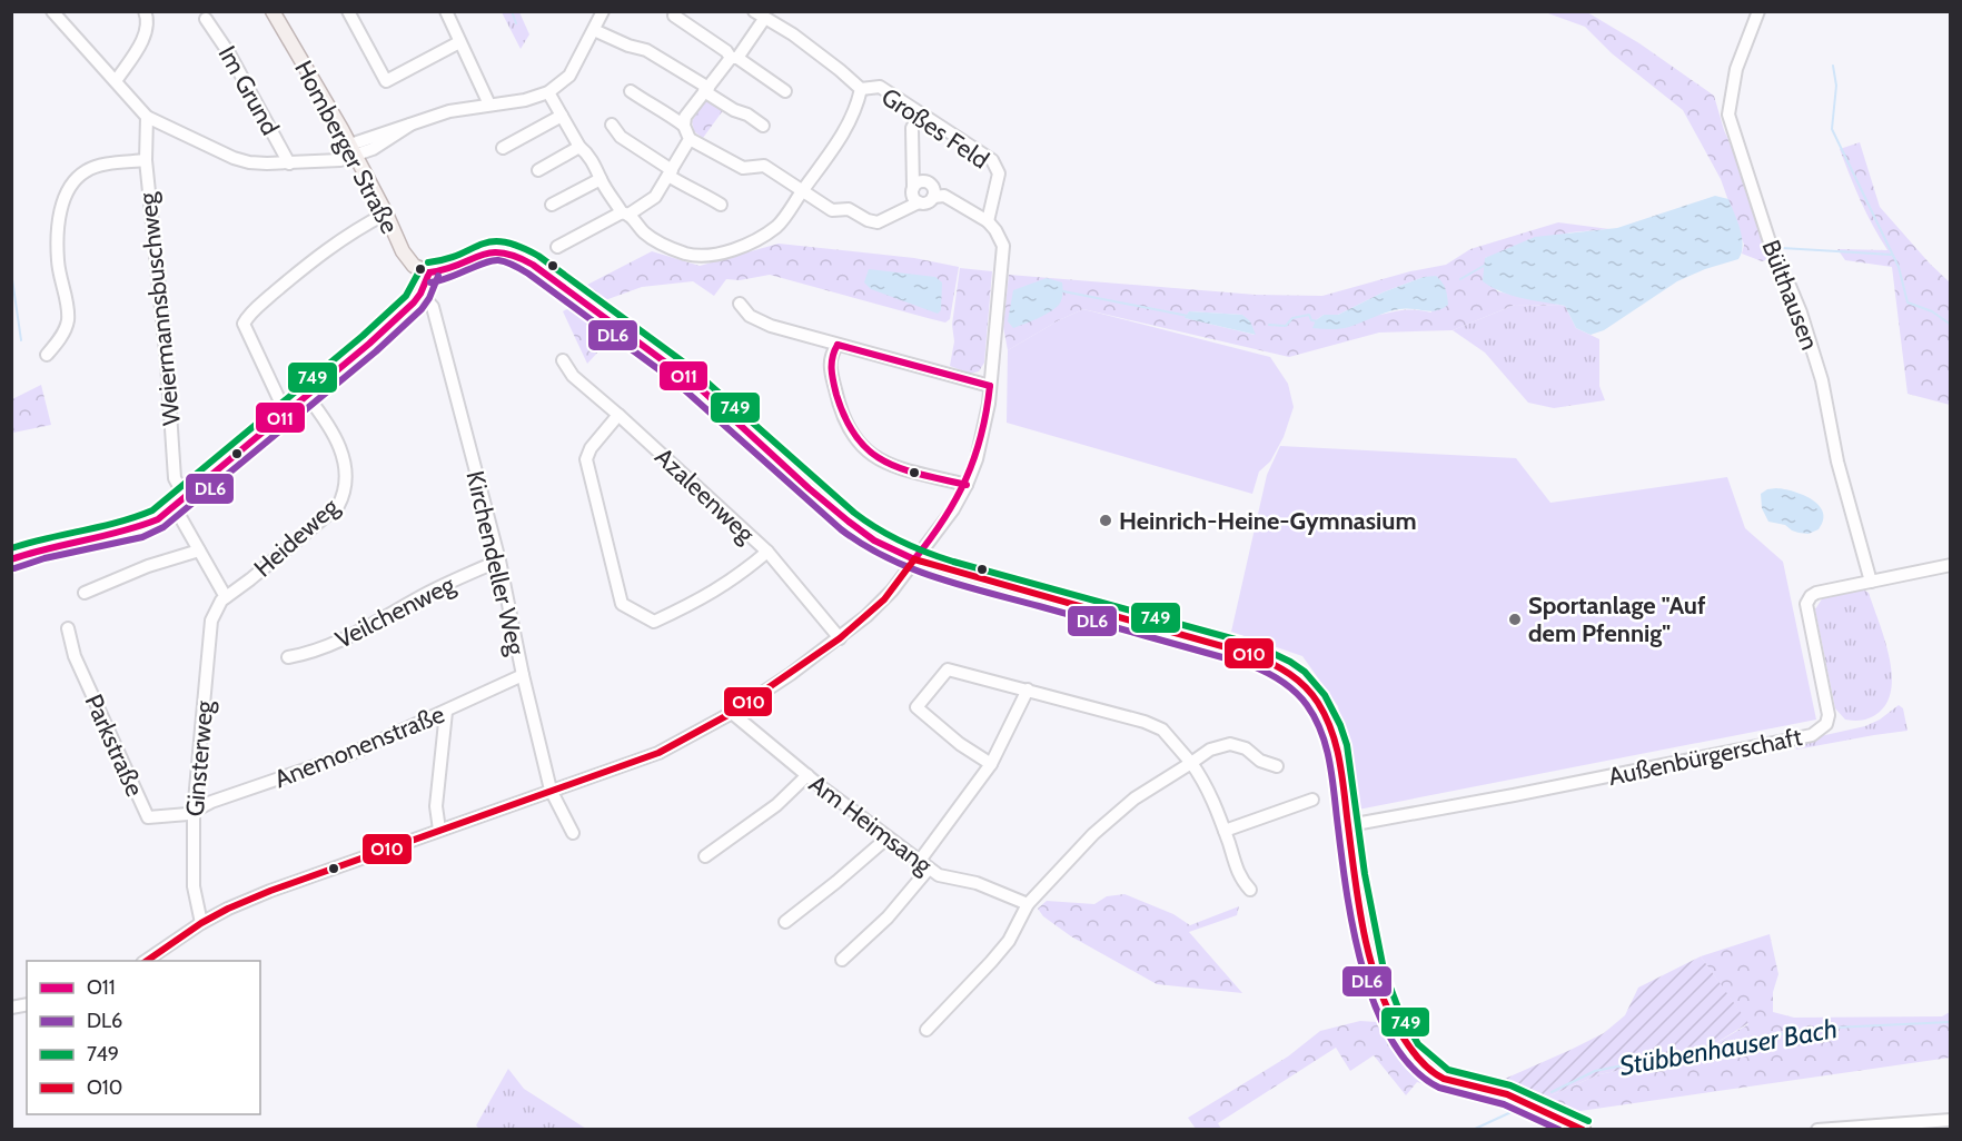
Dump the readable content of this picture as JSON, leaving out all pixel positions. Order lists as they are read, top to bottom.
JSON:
{
  "streets": {
    "main road": ["Homberger Straße"],
    "street": [
      "Im Grund",
      "Großes Feld",
      "Bülthausen",
      "Weiermannsbuschweg",
      "Azaleenweg",
      "Heideweg",
      "Kirchendeller Weg",
      "Veilchenweg",
      "Parkstraße",
      "Anemonenstraße",
      "Außenbürgerschaft",
      "Ginsterweg",
      "Am Heimsang"
    ]
  },
  "crossings": [
    ["Bülthausen", "Außenbürgerschaft"],
    ["Heideweg", "Ginsterweg"],
    ["Kirchendeller Weg", "Veilchenweg"],
    ["Kirchendeller Weg", "Anemonenstraße"],
    ["Parkstraße", "Anemonenstraße"],
    ["Parkstraße", "Ginsterweg"],
    ["Anemonenstraße", "Ginsterweg"]
  ],
  "water": ["Stübbenhauser Bach"],
  "places": ["Heinrich-Heine-Gymnasium", "Sportanlage \"Auf dem Pfennig\""],
  "lines": [
    "transit line 749",
    "transit line O11",
    "transit line DL6",
    "transit line O10"
  ],
  "legend": [
    "O11",
    "DL6",
    "749",
    "O10"
  ]
}
